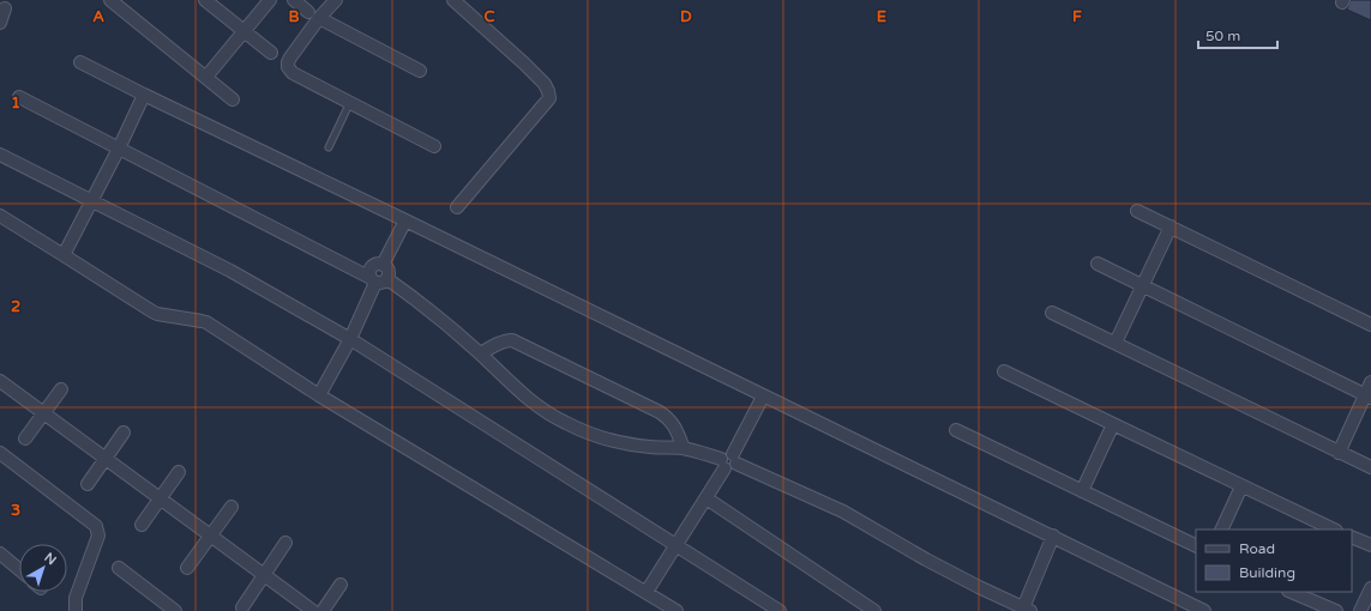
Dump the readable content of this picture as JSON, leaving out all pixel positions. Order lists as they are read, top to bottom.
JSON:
{
  "legend": ["Road", "Building"],
  "scale_bar": "50 m",
  "north": "top right",
  "grid": {
    "columns": [
      "A",
      "B",
      "C",
      "D",
      "E",
      "F"
    ],
    "rows": ["1", "2", "3"]
  }
}
